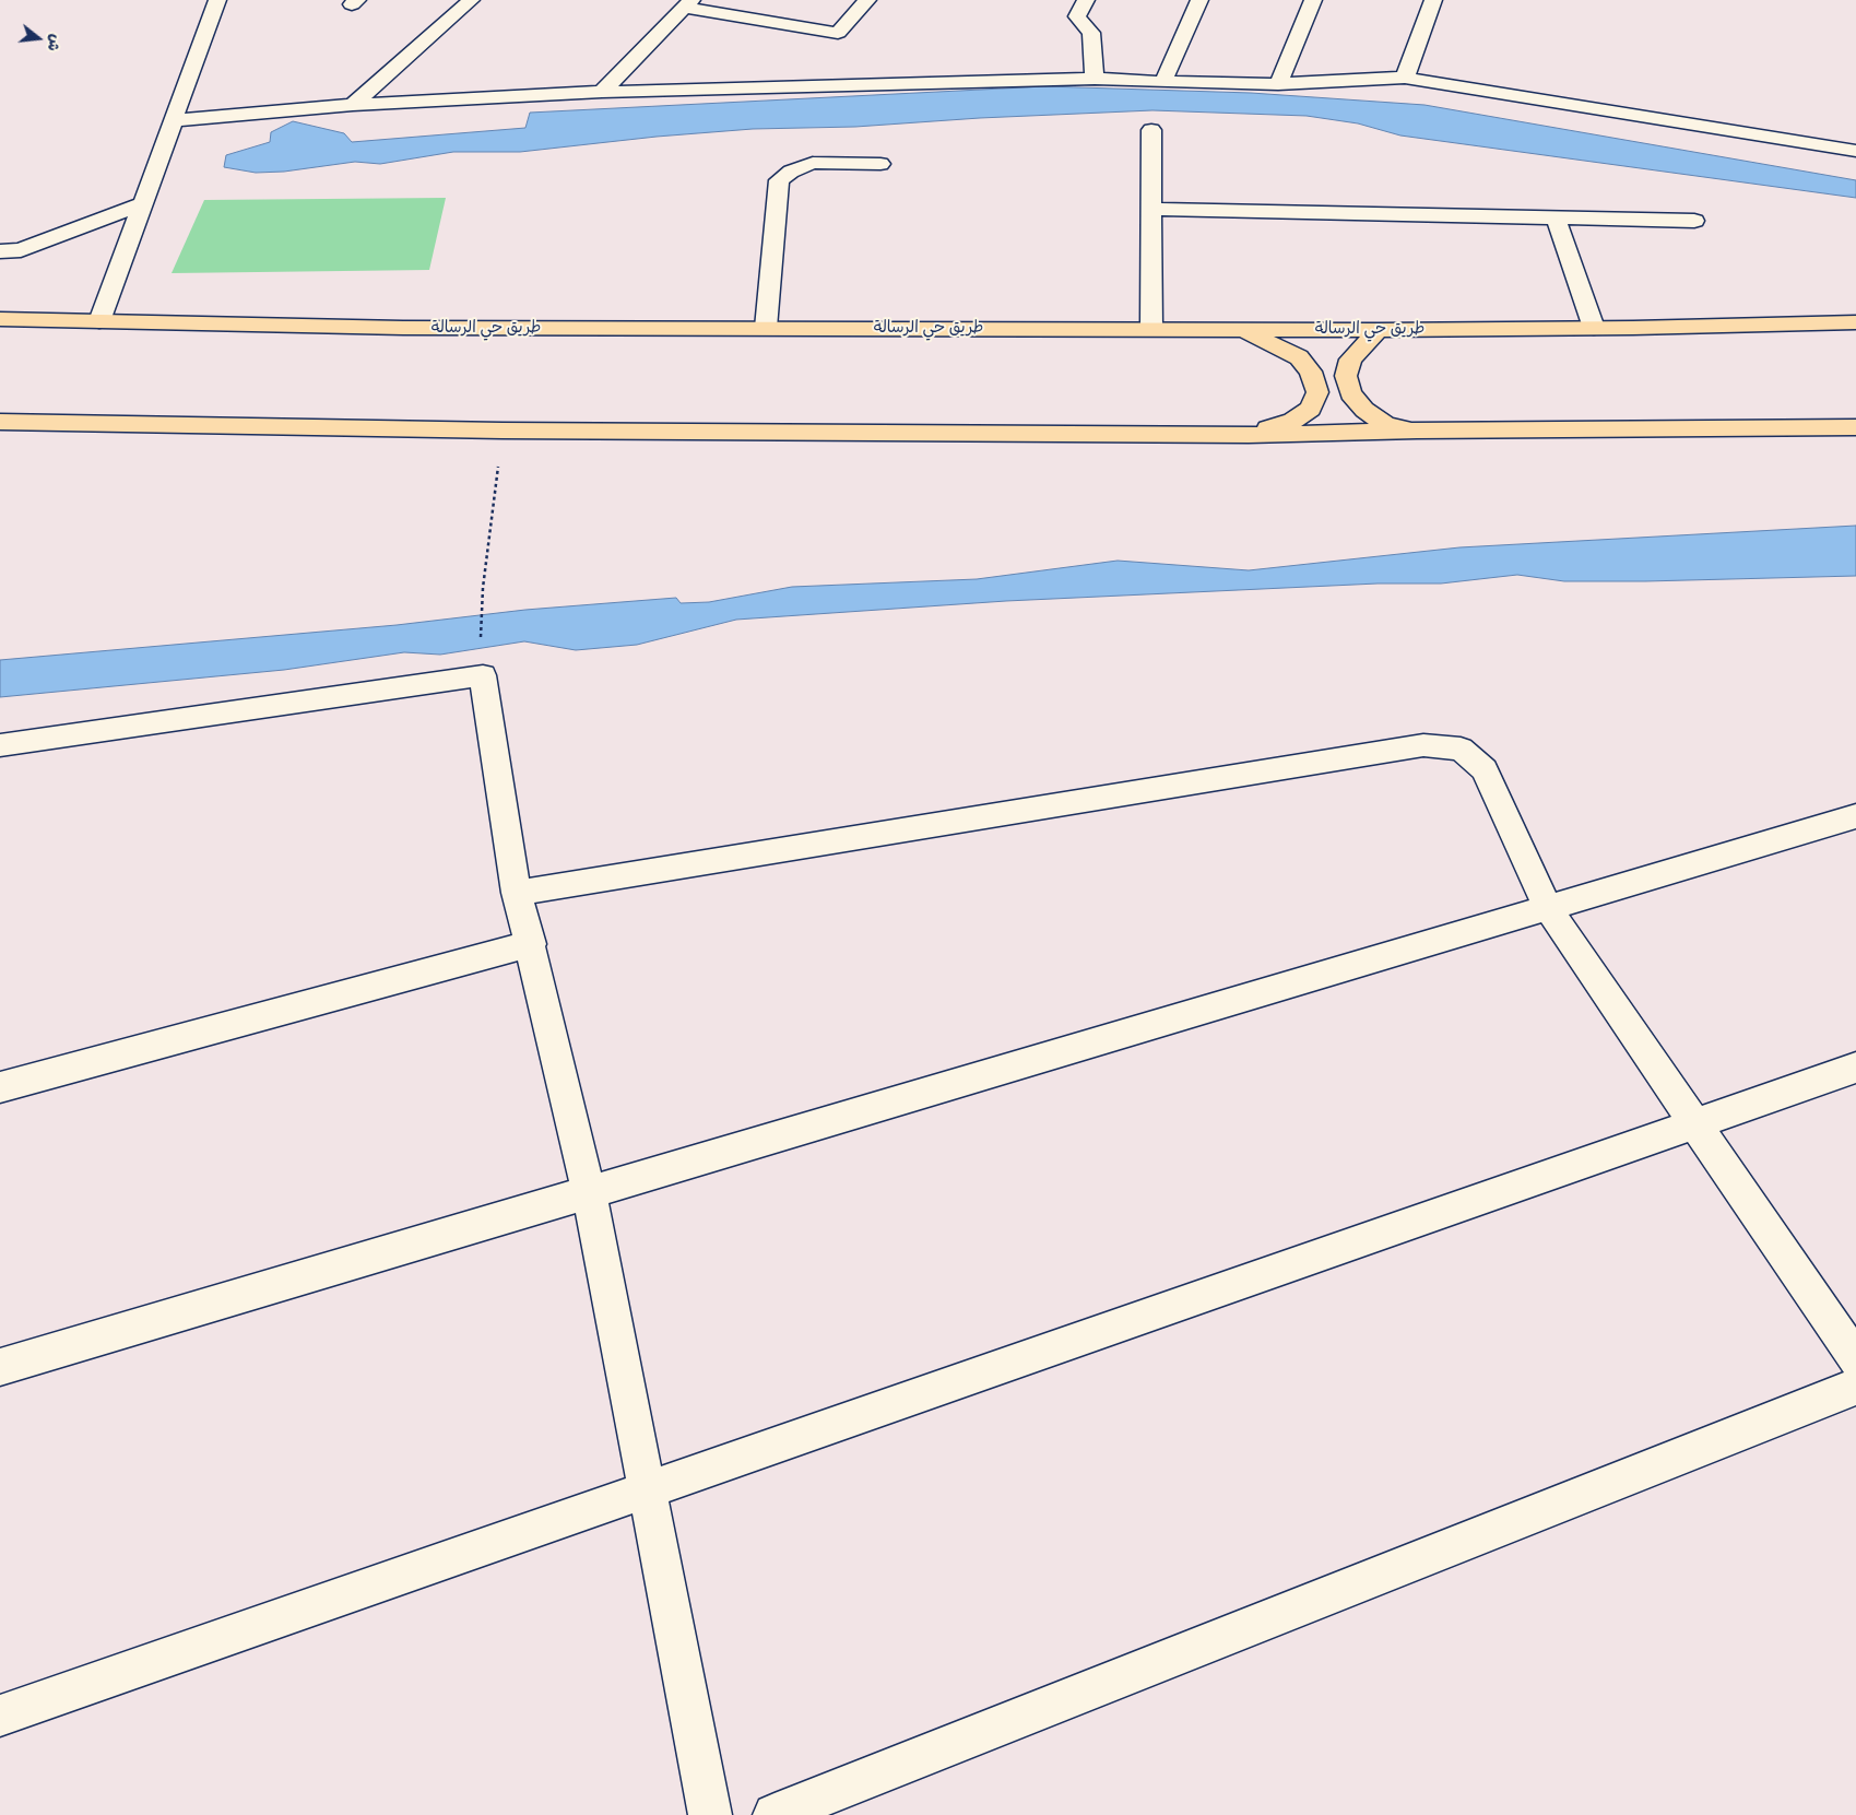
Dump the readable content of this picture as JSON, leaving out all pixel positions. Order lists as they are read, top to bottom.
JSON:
{
  "streets": {
    "main road": ["طريق حي الرسالة"]
  },
  "north": "right"
}
